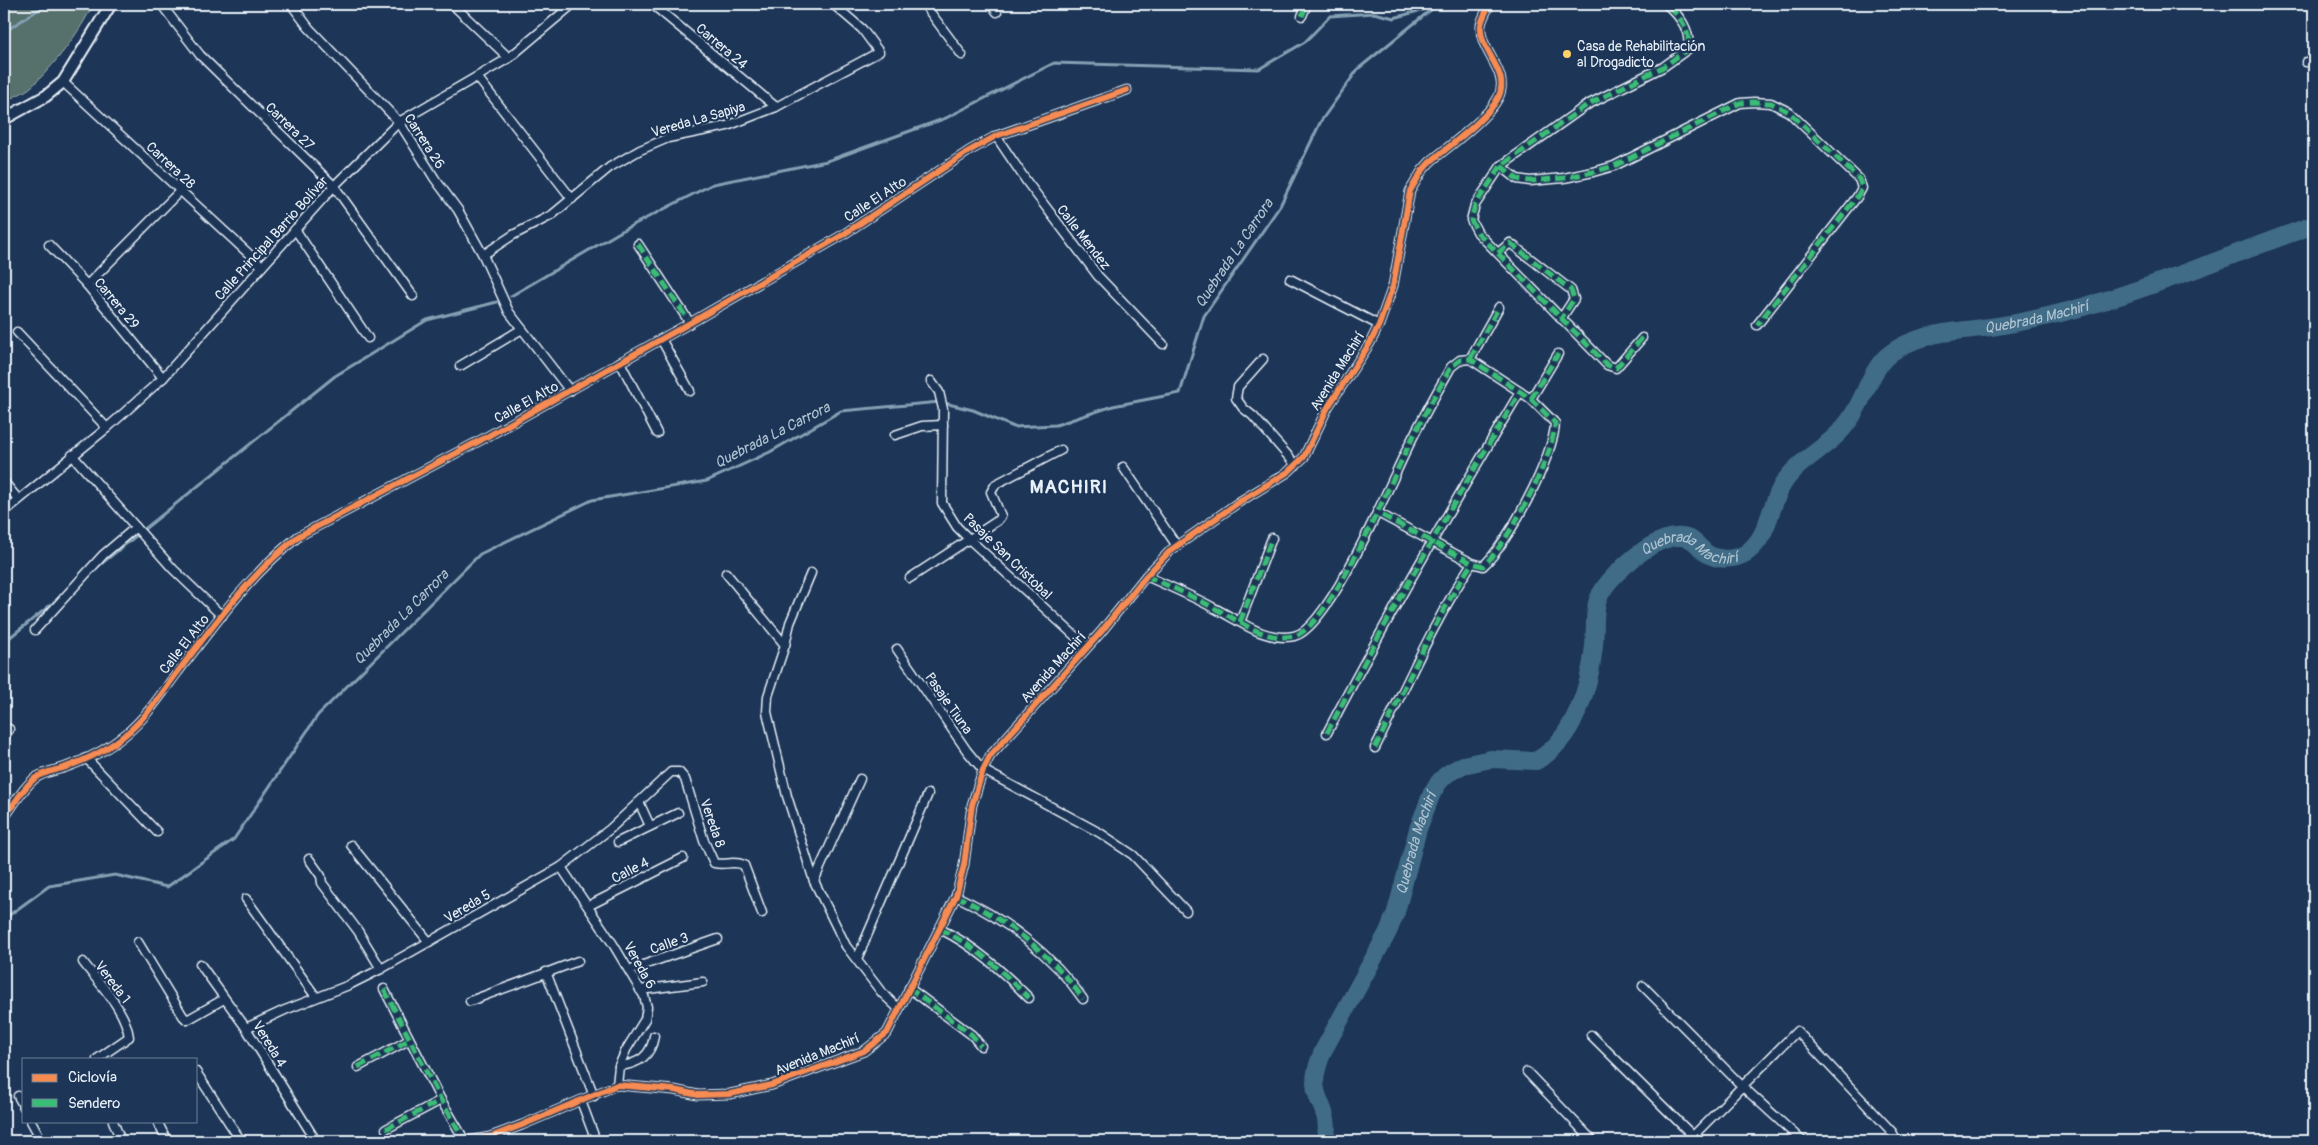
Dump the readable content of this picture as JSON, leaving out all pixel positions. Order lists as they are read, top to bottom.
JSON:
{
  "streets": {
    "street": [
      "Carrera 24",
      "Vereda La Sapiya",
      "Carrera 27",
      "Carrera 26",
      "Carrera 28",
      "Calle El Alto",
      "Calle Mendez",
      "Calle Principal Barrio Bolívar",
      "Carrera 29",
      "Avenida Machirí",
      "Pasaje San Cristobal",
      "Pasaje Tiuna",
      "Vereda 8",
      "Calle 4",
      "Vereda 5",
      "Calle 3",
      "Vereda 6",
      "Vereda 1",
      "Vereda 4"
    ]
  },
  "crossings": [
    ["Carrera 24", "Vereda La Sapiya"],
    ["Vereda La Sapiya", "Carrera 26"],
    ["Carrera 27", "Calle Principal Barrio Bolívar"],
    ["Carrera 26", "Calle El Alto"],
    ["Carrera 26", "Calle Principal Barrio Bolívar"],
    ["Carrera 28", "Calle Principal Barrio Bolívar"],
    ["Calle El Alto", "Calle Mendez"],
    ["Calle Principal Barrio Bolívar", "Carrera 29"],
    ["Avenida Machirí", "Pasaje San Cristobal"],
    ["Avenida Machirí", "Pasaje Tiuna"],
    ["Avenida Machirí", "Vereda 6"],
    ["Vereda 8", "Vereda 5"],
    ["Calle 4", "Vereda 6"],
    ["Vereda 5", "Vereda 6"],
    ["Vereda 5", "Vereda 4"],
    ["Calle 3", "Vereda 6"]
  ],
  "districts": ["MACHIRI"],
  "water": ["Quebrada La Carrora", "Quebrada Machirí"],
  "places": ["Casa de Rehabilitación al Drogadicto"],
  "legend": ["Ciclovía", "Sendero"]
}
